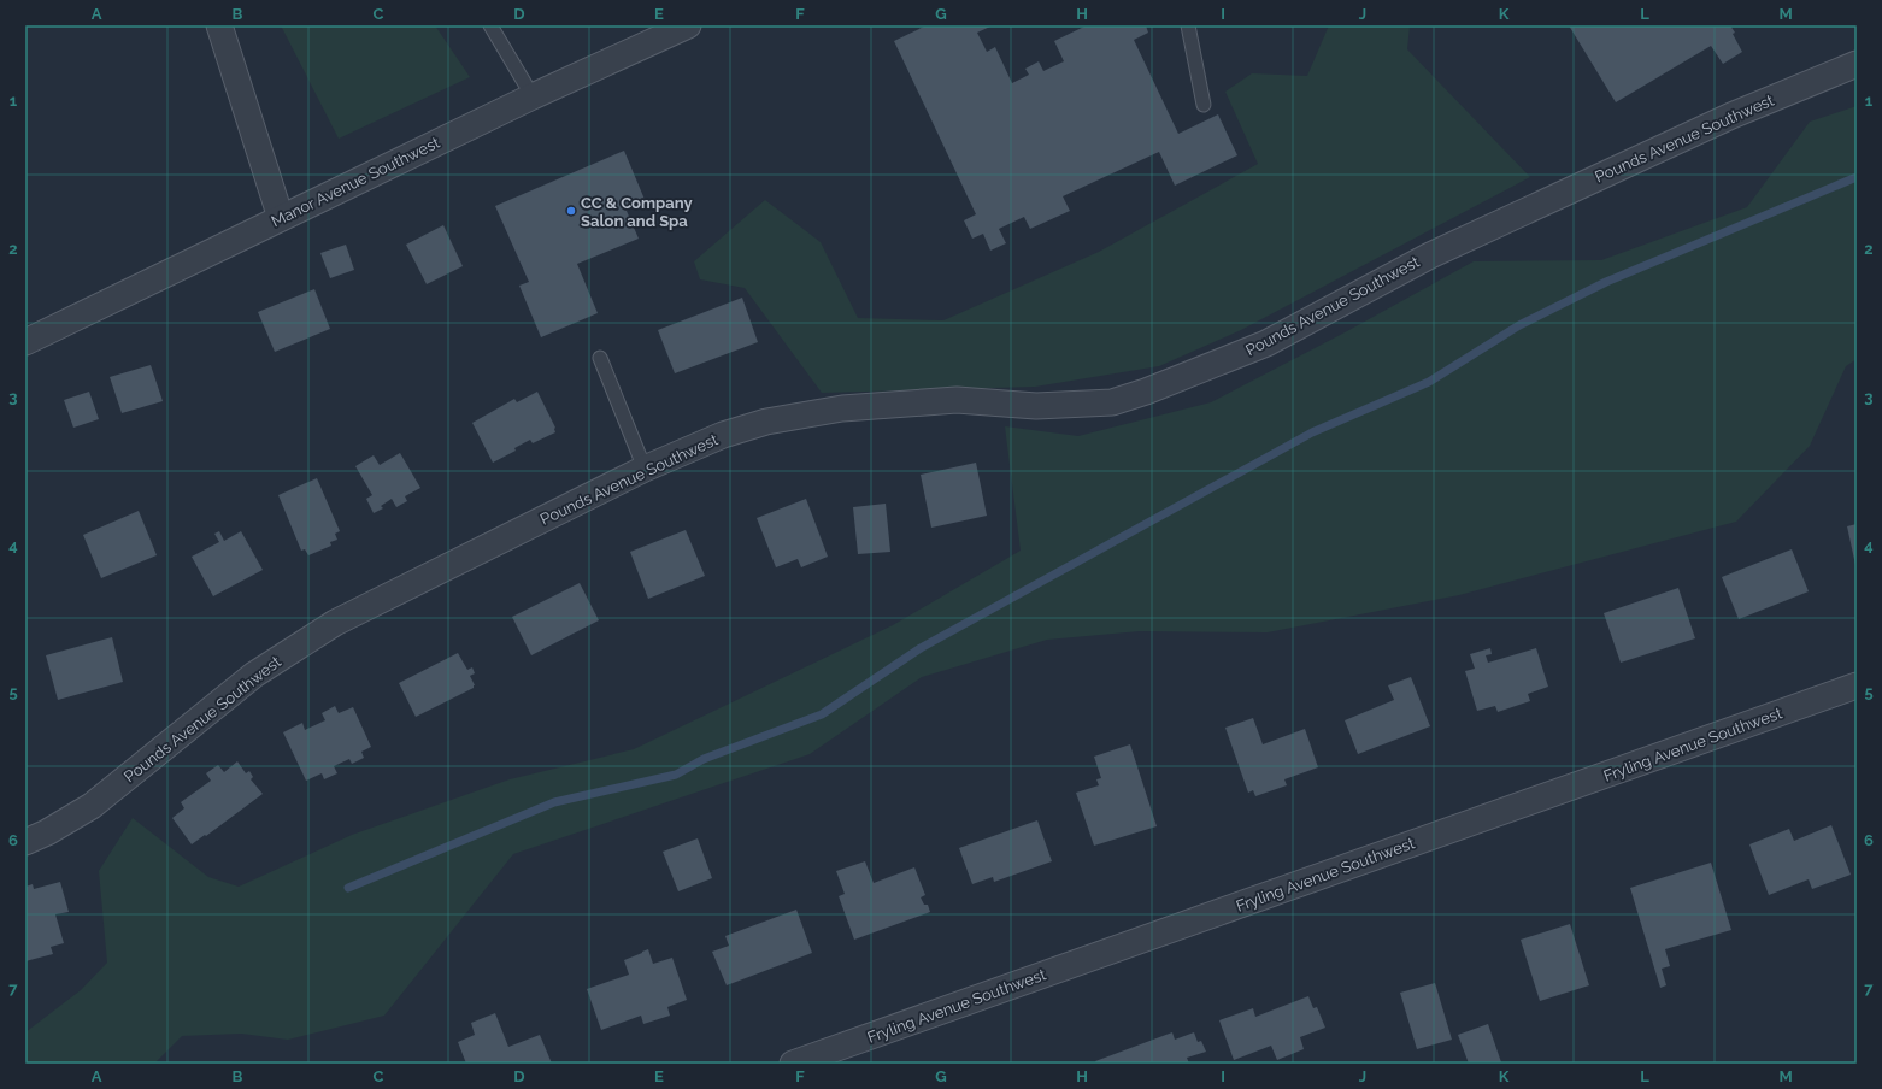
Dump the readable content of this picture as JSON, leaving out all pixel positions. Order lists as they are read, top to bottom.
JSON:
{
  "streets": {
    "street": ["Pounds Avenue Southwest", "Manor Avenue Southwest", "Fryling Avenue Southwest"]
  },
  "places": ["CC & Company Salon and Spa"],
  "grid": {
    "columns": [
      "A",
      "B",
      "C",
      "D",
      "E",
      "F",
      "G",
      "H",
      "I",
      "J",
      "K",
      "L",
      "M"
    ],
    "rows": [
      "1",
      "2",
      "3",
      "4",
      "5",
      "6",
      "7"
    ]
  }
}
